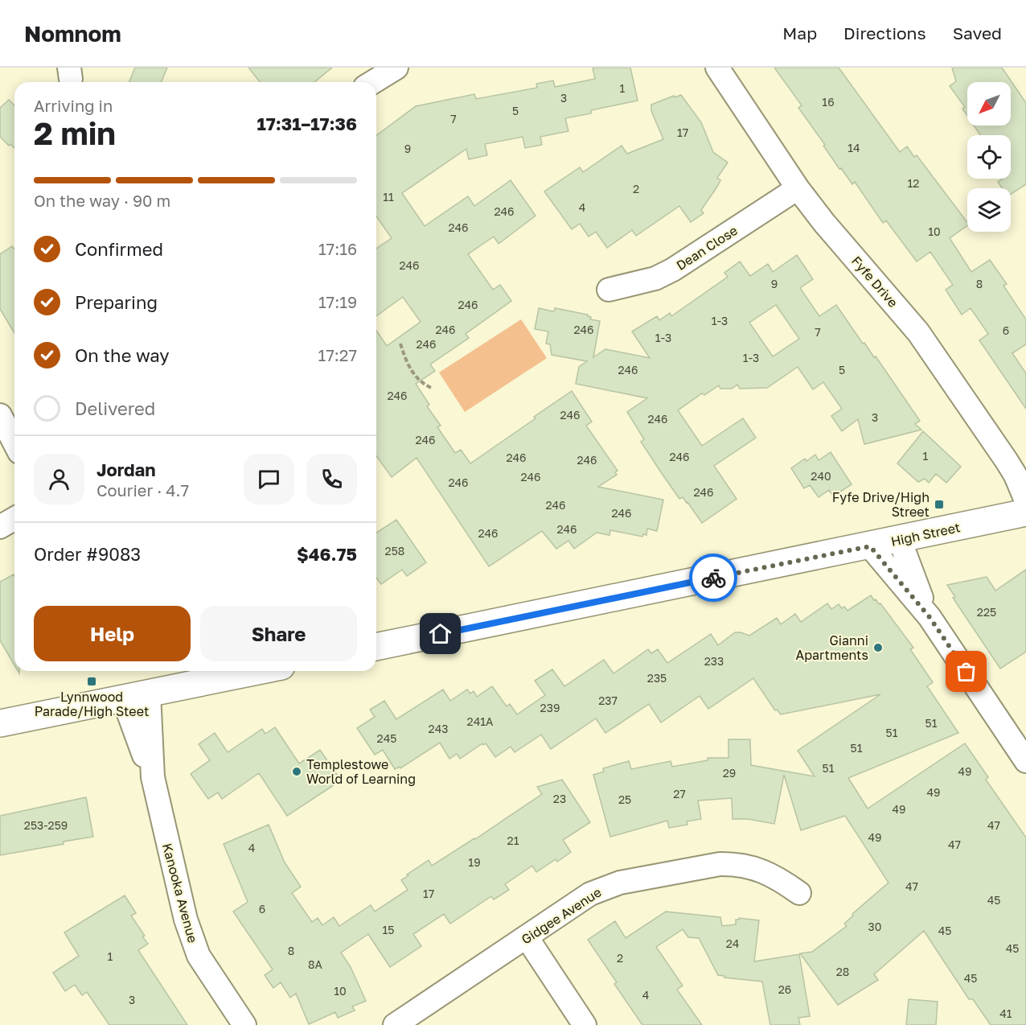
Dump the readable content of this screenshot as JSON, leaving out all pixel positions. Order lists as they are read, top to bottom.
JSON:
{
  "streets": {
    "main road": ["High Street"],
    "street": [
      "Dean Close",
      "Fyfe Drive",
      "Kanooka Avenue",
      "Gidgee Avenue"
    ]
  },
  "crossings": [
    ["Dean Close", "Fyfe Drive"]
  ],
  "places": {
    "transit": ["Fyfe Drive/High Street", "Lynnwood Parade/High Steet"],
    "other": ["Gianni Apartments", "Templestowe World of Learning"]
  },
  "house_numbers": [
    "1",
    "3",
    "16",
    "5",
    "7",
    "17",
    "14",
    "9",
    "12",
    "2",
    "11",
    "4",
    "246",
    "246",
    "10",
    "246",
    "9",
    "8",
    "246",
    "1-3",
    "246",
    "246",
    "6",
    "7",
    "1-3",
    "246",
    "1-3",
    "246",
    "5",
    "246",
    "246",
    "3",
    "246",
    "246",
    "1",
    "246",
    "246",
    "246",
    "240",
    "246",
    "246",
    "246",
    "246",
    "246",
    "246",
    "246",
    "258",
    "225",
    "233",
    "235",
    "237",
    "239",
    "241A",
    "51",
    "243",
    "51",
    "245",
    "51",
    "51",
    "49",
    "29",
    "49",
    "27",
    "23",
    "25",
    "49",
    "253-259",
    "47",
    "49",
    "21",
    "47",
    "4",
    "19",
    "47",
    "17",
    "45",
    "6",
    "30",
    "15",
    "45",
    "24",
    "45",
    "8",
    "1",
    "2",
    "8A",
    "28",
    "45",
    "26",
    "10",
    "4",
    "3",
    "41"
  ],
  "north": "bottom left",
  "page": {
    "header": "Nomnom",
    "nav": ["Map", "Directions", "Saved"],
    "heading": ["2 min", "Arriving in", "17:31–17:36"],
    "panel": [
      "Jordan",
      "Courier · 4.7",
      "Order #9083",
      "$46.75"
    ],
    "bar": "On the way · 90 m",
    "list": [
      ["Confirmed", "17:16"],
      ["Preparing", "17:19"],
      ["On the way", "17:27"],
      "Delivered"
    ],
    "buttons": ["Help", "Share"]
  }
}
